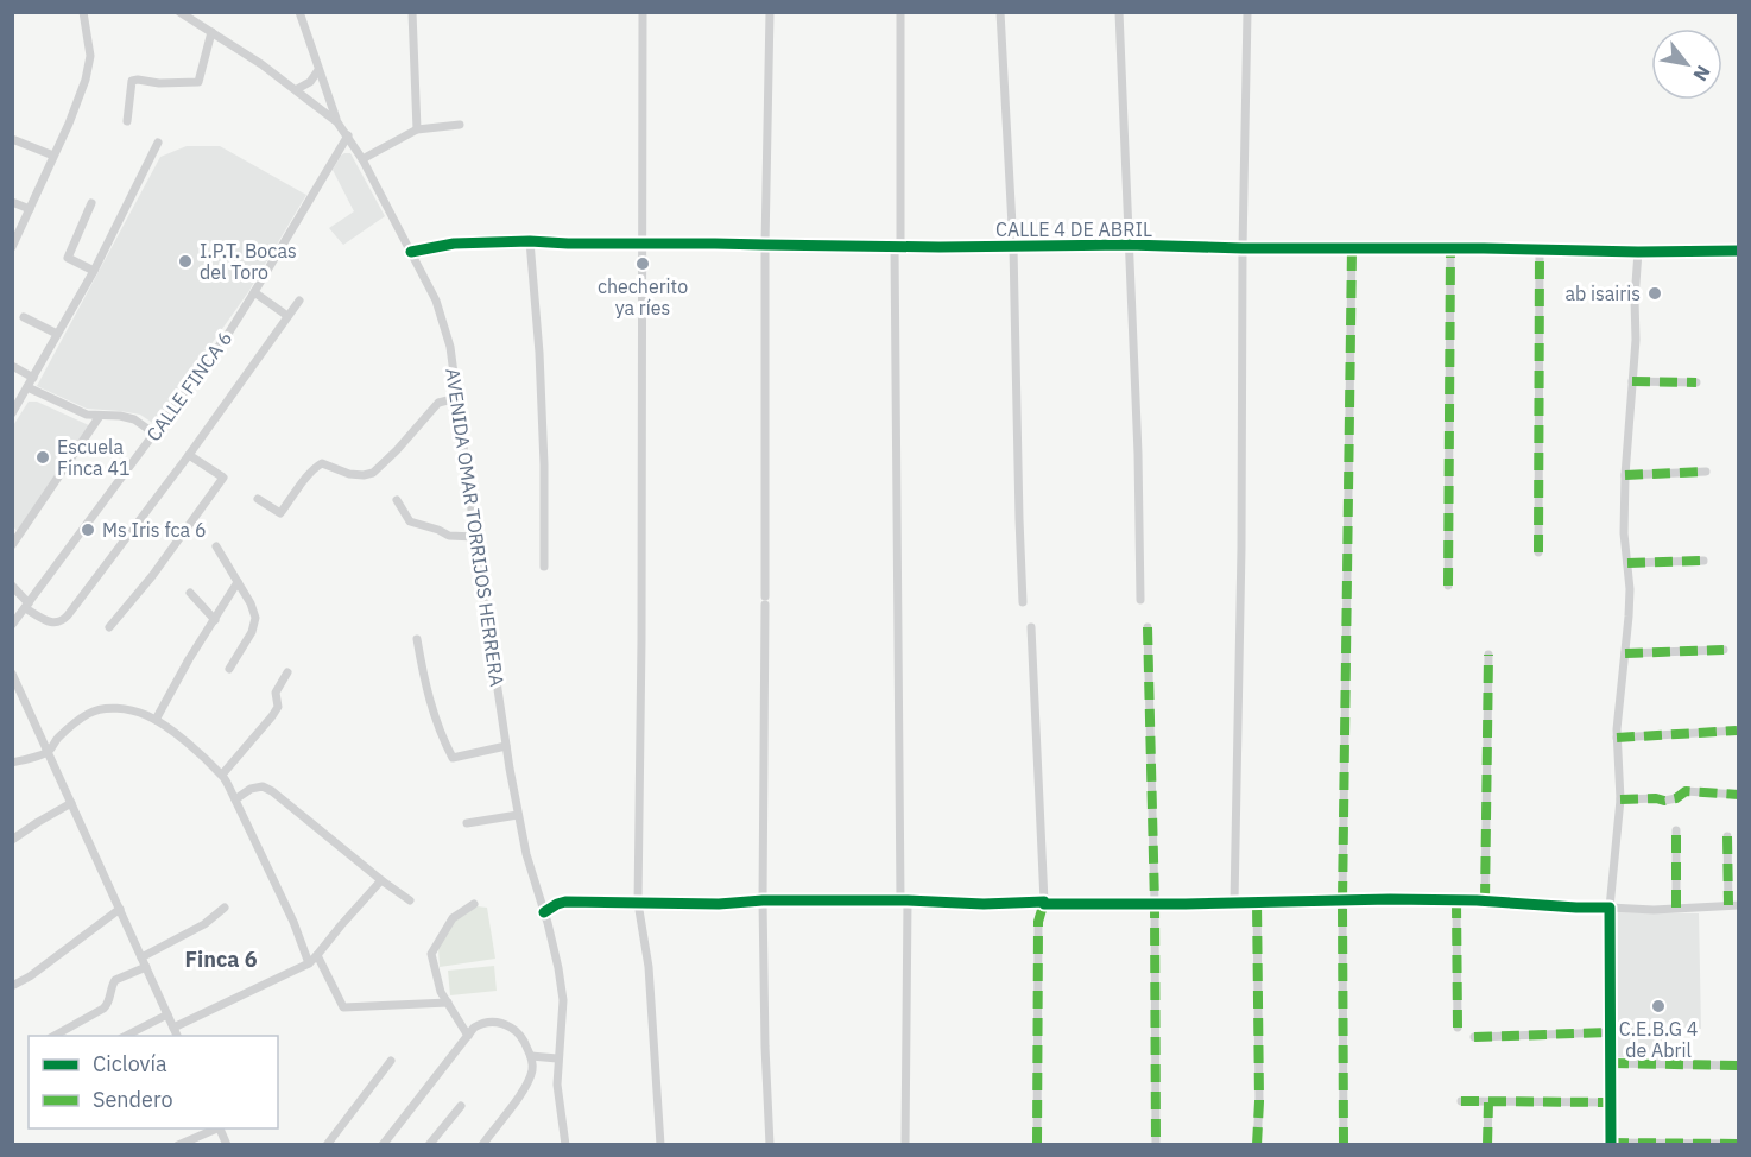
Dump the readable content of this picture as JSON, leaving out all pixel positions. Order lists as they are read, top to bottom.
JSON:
{
  "streets": {
    "street": ["CALLE 4 DE ABRIL", "CALLE FINCA 6", "AVENIDA OMAR TORRIJOS HERRERA"]
  },
  "crossings": [
    ["CALLE 4 DE ABRIL", "AVENIDA OMAR TORRIJOS HERRERA"],
    ["CALLE FINCA 6", "AVENIDA OMAR TORRIJOS HERRERA"]
  ],
  "districts": ["Finca 6"],
  "places": [
    "I.P.T. Bocas del Toro",
    "checherito ya ríes",
    "ab isairis",
    "Escuela Finca 41",
    "Ms Iris fca 6",
    "C.E.B.G 4 de Abril"
  ],
  "legend": ["Ciclovía", "Sendero"],
  "north": "bottom right"
}
